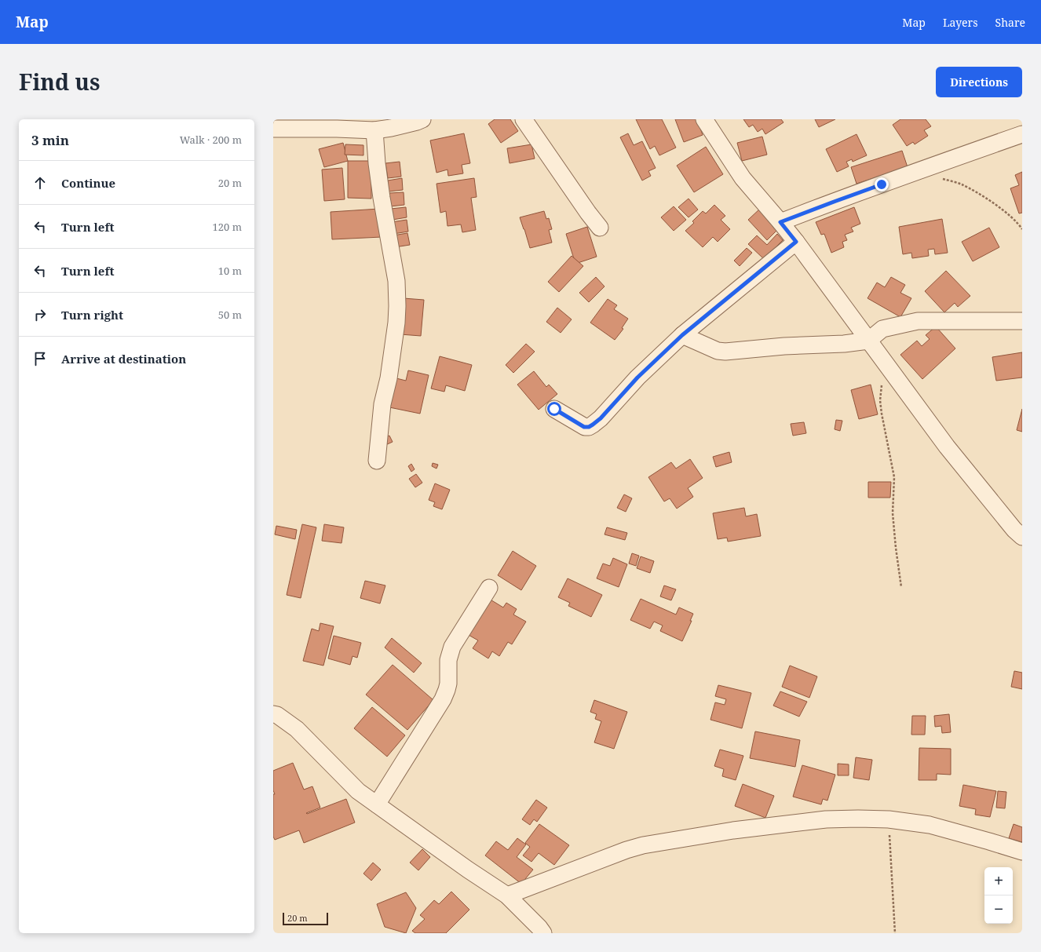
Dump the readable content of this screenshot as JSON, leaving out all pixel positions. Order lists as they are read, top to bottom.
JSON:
{
  "scale_bar": "20 m",
  "page": {
    "header": "Map",
    "nav": ["Map", "Layers", "Share"],
    "title": "Find us",
    "buttons": "Directions",
    "heading": ["3 min", "Walk · 200 m"],
    "list": [
      ["Continue", "20 m"],
      ["Turn left", "120 m"],
      ["Turn left", "10 m"],
      ["Turn right", "50 m"],
      "Arrive at destination"
    ],
    "map_buttons": ["+", "−"],
    "scale": "20 m"
  }
}
